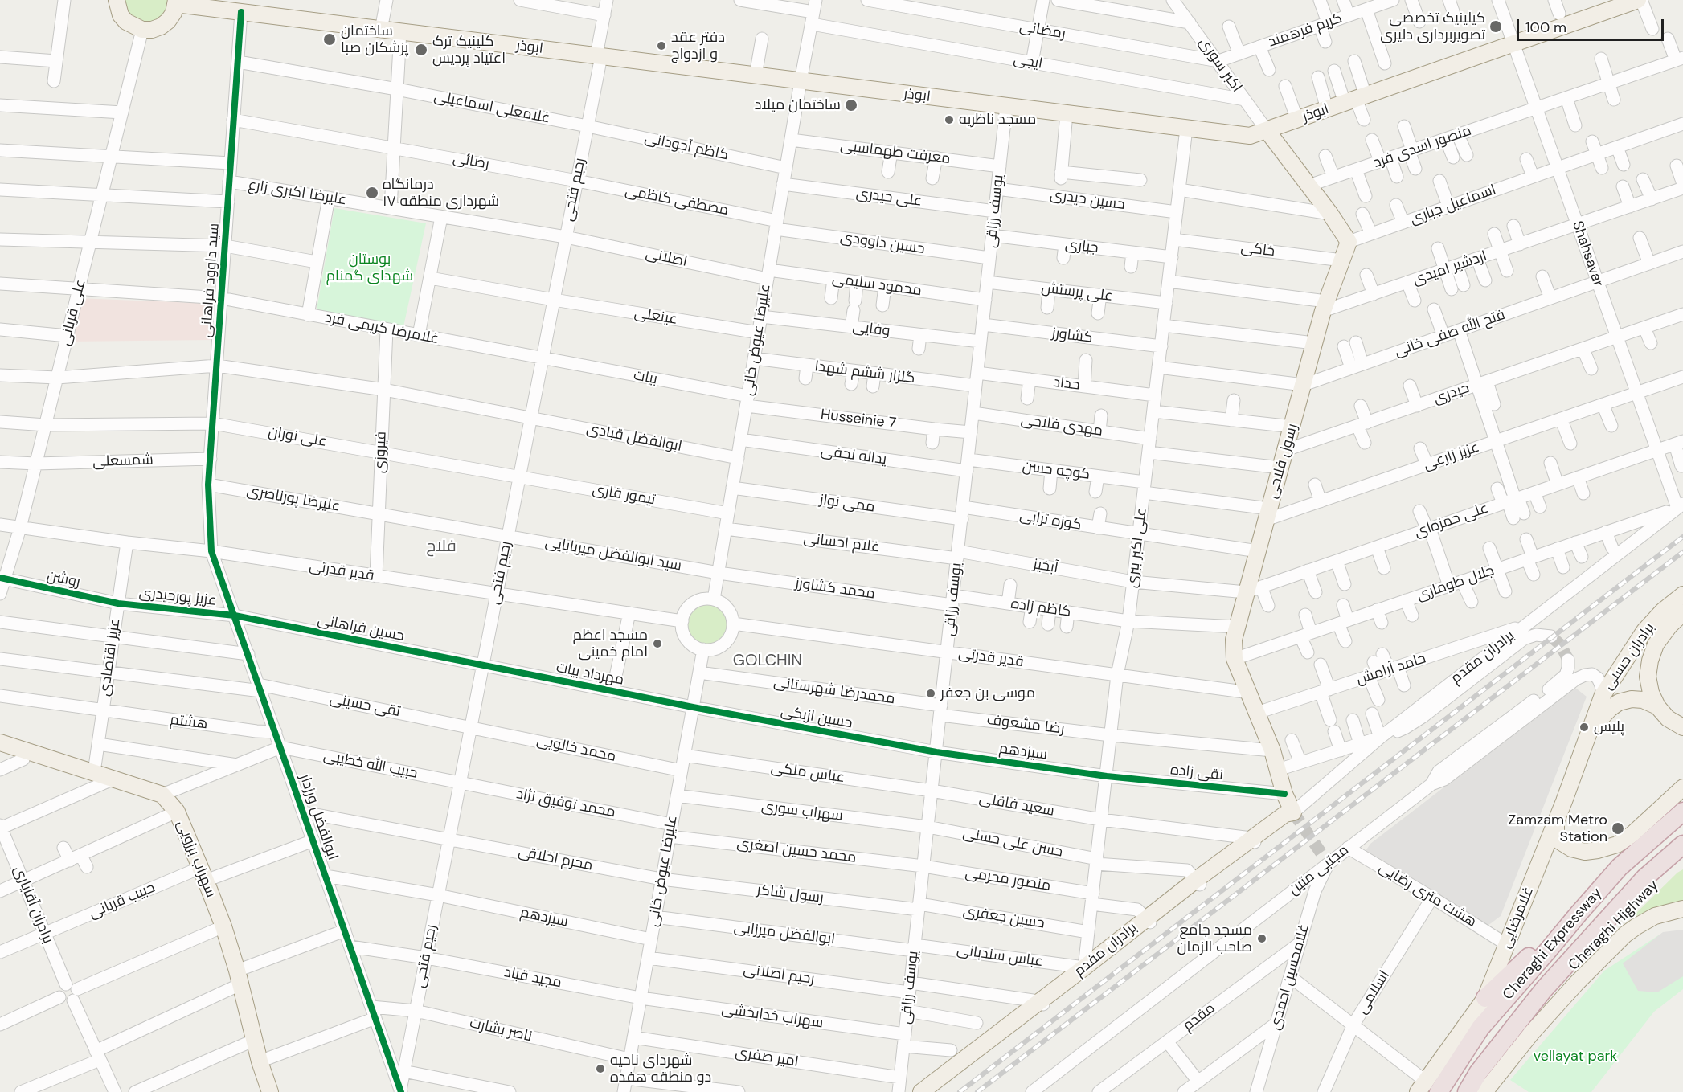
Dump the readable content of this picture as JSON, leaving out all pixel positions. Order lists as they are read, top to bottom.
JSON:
{
  "streets": {
    "highway": ["Cheraghi Highway", "Cheraghi Expressway"],
    "main road": [
      "ابوذر",
      "رسول فلاحی",
      "برادران حسنی",
      "برادران مقدم",
      "سهراب برزویی",
      "غلامرضایی"
    ],
    "street": [
      "رمضانی",
      "کریم فرهمند",
      "ایجی",
      "اکبر سوری",
      "غلامعلی اسماعیلی",
      "کاظم آجودانی",
      "منصور اسدی فرد",
      "معرفت طهماسبی",
      "رضائی",
      "رحیم فتحی",
      "علیرضا اکبری زارع",
      "علی حیدری",
      "حسین حیدری",
      "مصطفی کاظمی",
      "اسماعیل جباری",
      "یوسف رزاقی",
      "حسین داوودی",
      "جباری",
      "خاکی",
      "Shahsavar",
      "اصلانی",
      "اردشیر امیدی",
      "سید داوود فراهانی",
      "محمود سلیمی",
      "علی پرستش",
      "علی قربانی",
      "عینعلی",
      "غلامرضا کریمی فرد",
      "وفایی",
      "فتح الله صفی خانی",
      "کشاورز",
      "علیرضا عیوض خانی",
      "گلزار ششم شهدا",
      "بیات",
      "حداد",
      "حیدری",
      "Husseinie 7",
      "مهدی فلاحی",
      "علی نوران",
      "ابوالفضل قبادی",
      "فیروزی",
      "یداله نجفی",
      "عزیز زارعی",
      "شمسعلی",
      "کوچه حسن",
      "تیمور قاری",
      "علیرضا پورناصری",
      "ممی نواز",
      "کوزه ترابی",
      "علی حمزه‌ای",
      "غلام احسانی",
      "علی اکبر ببری",
      "سید ابوالفضل میربابایی",
      "آبخیز",
      "قدیر قدرتی",
      "روشن",
      "جلال طوماری",
      "محمد کشاورز",
      "عزیز پورحیدری",
      "کاظم زاده",
      "حسین فراهانی",
      "عزیز اقتصادی",
      "حامد آرامش",
      "مهرداد بیات",
      "محمدرضا شهرستانی",
      "تقی حسینی",
      "حسین ازبکی",
      "هشتم",
      "رضا مشعوف",
      "محمد خالویی",
      "سیزدهم",
      "حبیب‌ الله خطیبی",
      "عباس ملکی",
      "نقی زاده",
      "محمد توفیق ‌نژاد",
      "سعید فاقلی",
      "سهراب سوری",
      "ابوالفضل ورزدار",
      "حسن علی حسنی",
      "محمد حسین اصغری",
      "محرم اخلاقی",
      "مجتبی متین",
      "منصور محرمی",
      "رسول شاکر",
      "هشت متری رضایی",
      "حبیب قربانی",
      "برادران آقایاری",
      "حسین جعفری",
      "ابوالفضل میرزایی",
      "عباس سندبانی",
      "رحیم اصلانی",
      "غلامحسین احمدی",
      "مجید قباد",
      "اسلامی",
      "سهراب خدابخشی",
      "مقدم",
      "ناصر بشارت",
      "امیر صفری"
    ]
  },
  "crossings": [
    ["رمضانی", "کریم فرهمند"],
    ["رمضانی", "اکبر سوری"],
    ["کریم فرهمند", "اکبر سوری"],
    ["ابوذر", "اکبر سوری"],
    ["ابوذر", "رحیم فتحی"],
    ["ابوذر", "یوسف رزاقی"],
    ["ابوذر", "Shahsavar"],
    ["ابوذر", "سید داوود فراهانی"],
    ["ابوذر", "علیرضا عیوض خانی"],
    ["ابوذر", "علی اکبر ببری"],
    ["ایجی", "اکبر سوری"],
    ["ایجی", "علیرضا عیوض خانی"],
    ["غلامعلی اسماعیلی", "کاظم آجودانی"],
    ["غلامعلی اسماعیلی", "رحیم فتحی"],
    ["غلامعلی اسماعیلی", "سید داوود فراهانی"],
    ["کاظم آجودانی", "رحیم فتحی"],
    ["کاظم آجودانی", "علیرضا عیوض خانی"],
    ["منصور اسدی فرد", "Shahsavar"],
    ["معرفت طهماسبی", "یوسف رزاقی"],
    ["معرفت طهماسبی", "علیرضا عیوض خانی"],
    ["رضائی", "رحیم فتحی"],
    ["رضائی", "مصطفی کاظمی"],
    ["رضائی", "سید داوود فراهانی"],
    ["رحیم فتحی", "علیرضا اکبری زارع"],
    ["رحیم فتحی", "مصطفی کاظمی"],
    ["رحیم فتحی", "اصلانی"],
    ["رحیم فتحی", "عینعلی"],
    ["رحیم فتحی", "غلامرضا کریمی فرد"],
    ["رحیم فتحی", "بیات"],
    ["رحیم فتحی", "علی نوران"],
    ["رحیم فتحی", "ابوالفضل قبادی"],
    ["رحیم فتحی", "تیمور قاری"],
    ["رحیم فتحی", "علیرضا پورناصری"],
    ["رحیم فتحی", "سید ابوالفضل میربابایی"],
    ["رحیم فتحی", "قدیر قدرتی"],
    ["رحیم فتحی", "حسین فراهانی"],
    ["رحیم فتحی", "مهرداد بیات"],
    ["رحیم فتحی", "تقی حسینی"],
    ["رحیم فتحی", "محمد خالویی"],
    ["رحیم فتحی", "سیزدهم"],
    ["رحیم فتحی", "حبیب‌ الله خطیبی"],
    ["رحیم فتحی", "محمد توفیق ‌نژاد"],
    ["رحیم فتحی", "ابوالفضل ورزدار"],
    ["رحیم فتحی", "محرم اخلاقی"],
    ["رحیم فتحی", "مجید قباد"],
    ["رحیم فتحی", "ناصر بشارت"],
    ["علیرضا اکبری زارع", "اصلانی"],
    ["علیرضا اکبری زارع", "سید داوود فراهانی"],
    ["علی حیدری", "یوسف رزاقی"],
    ["علی حیدری", "علیرضا عیوض خانی"],
    ["حسین حیدری", "یوسف رزاقی"],
    ["حسین حیدری", "علی اکبر ببری"],
    ["مصطفی کاظمی", "حسین داوودی"],
    ["مصطفی کاظمی", "علیرضا عیوض خانی"],
    ["اسماعیل جباری", "Shahsavar"],
    ["اسماعیل جباری", "رسول فلاحی"],
    ["یوسف رزاقی", "حسین داوودی"],
    ["یوسف رزاقی", "جباری"],
    ["یوسف رزاقی", "محمود سلیمی"],
    ["یوسف رزاقی", "علی پرستش"],
    ["یوسف رزاقی", "وفایی"],
    ["یوسف رزاقی", "کشاورز"],
    ["یوسف رزاقی", "گلزار ششم شهدا"],
    ["یوسف رزاقی", "حداد"],
    ["یوسف رزاقی", "Husseinie 7"],
    ["یوسف رزاقی", "مهدی فلاحی"],
    ["یوسف رزاقی", "یداله نجفی"],
    ["یوسف رزاقی", "کوچه حسن"],
    ["یوسف رزاقی", "ممی نواز"],
    ["یوسف رزاقی", "کوزه ترابی"],
    ["یوسف رزاقی", "غلام احسانی"],
    ["یوسف رزاقی", "آبخیز"],
    ["یوسف رزاقی", "قدیر قدرتی"],
    ["یوسف رزاقی", "محمد کشاورز"],
    ["یوسف رزاقی", "کاظم زاده"],
    ["یوسف رزاقی", "محمدرضا شهرستانی"],
    ["یوسف رزاقی", "حسین ازبکی"],
    ["یوسف رزاقی", "رضا مشعوف"],
    ["یوسف رزاقی", "سیزدهم"],
    ["یوسف رزاقی", "عباس ملکی"],
    ["یوسف رزاقی", "سعید فاقلی"],
    ["یوسف رزاقی", "سهراب سوری"],
    ["یوسف رزاقی", "حسن علی حسنی"],
    ["یوسف رزاقی", "محمد حسین اصغری"],
    ["یوسف رزاقی", "منصور محرمی"],
    ["یوسف رزاقی", "رسول شاکر"],
    ["یوسف رزاقی", "حسین جعفری"],
    ["یوسف رزاقی", "ابوالفضل میرزایی"],
    ["یوسف رزاقی", "عباس سندبانی"],
    ["یوسف رزاقی", "رحیم اصلانی"],
    ["یوسف رزاقی", "سهراب خدابخشی"],
    ["یوسف رزاقی", "امیر صفری"],
    ["حسین داوودی", "علیرضا عیوض خانی"],
    ["جباری", "علی اکبر ببری"],
    ["خاکی", "رسول فلاحی"],
    ["خاکی", "علی اکبر ببری"],
    ["Shahsavar", "اردشیر امیدی"],
    ["Shahsavar", "فتح الله صفی خانی"],
    ["Shahsavar", "حیدری"],
    ["Shahsavar", "عزیز زارعی"],
    ["Shahsavar", "علی حمزه‌ای"],
    ["Shahsavar", "جلال طوماری"],
    ["Shahsavar", "برادران مقدم"],
    ["اصلانی", "محمود سلیمی"],
    ["اصلانی", "علیرضا عیوض خانی"],
    ["اردشیر امیدی", "رسول فلاحی"],
    ["سید داوود فراهانی", "غلامرضا کریمی فرد"],
    ["سید داوود فراهانی", "علی نوران"],
    ["سید داوود فراهانی", "ابوالفضل قبادی"],
    ["سید داوود فراهانی", "شمسعلی"],
    ["سید داوود فراهانی", "علیرضا پورناصری"],
    ["سید داوود فراهانی", "قدیر قدرتی"],
    ["سید داوود فراهانی", "ابوالفضل ورزدار"],
    ["محمود سلیمی", "علیرضا عیوض خانی"],
    ["علی پرستش", "علی اکبر ببری"],
    ["علی قربانی", "غلامرضا کریمی فرد"],
    ["علی قربانی", "علی نوران"],
    ["علی قربانی", "ابوالفضل قبادی"],
    ["علی قربانی", "شمسعلی"],
    ["علی قربانی", "قدیر قدرتی"],
    ["علی قربانی", "روشن"],
    ["عینعلی", "علیرضا عیوض خانی"],
    ["غلامرضا کریمی فرد", "بیات"],
    ["غلامرضا کریمی فرد", "فیروزی"],
    ["وفایی", "علیرضا عیوض خانی"],
    ["فتح الله صفی خانی", "رسول فلاحی"],
    ["کشاورز", "علی اکبر ببری"],
    ["علیرضا عیوض خانی", "گلزار ششم شهدا"],
    ["علیرضا عیوض خانی", "بیات"],
    ["علیرضا عیوض خانی", "Husseinie 7"],
    ["علیرضا عیوض خانی", "ابوالفضل قبادی"],
    ["علیرضا عیوض خانی", "یداله نجفی"],
    ["علیرضا عیوض خانی", "تیمور قاری"],
    ["علیرضا عیوض خانی", "ممی نواز"],
    ["علیرضا عیوض خانی", "غلام احسانی"],
    ["علیرضا عیوض خانی", "سید ابوالفضل میربابایی"],
    ["علیرضا عیوض خانی", "قدیر قدرتی"],
    ["علیرضا عیوض خانی", "محمد کشاورز"],
    ["علیرضا عیوض خانی", "مهرداد بیات"],
    ["علیرضا عیوض خانی", "محمدرضا شهرستانی"],
    ["علیرضا عیوض خانی", "حسین ازبکی"],
    ["علیرضا عیوض خانی", "محمد خالویی"],
    ["علیرضا عیوض خانی", "سیزدهم"],
    ["علیرضا عیوض خانی", "عباس ملکی"],
    ["علیرضا عیوض خانی", "محمد توفیق ‌نژاد"],
    ["علیرضا عیوض خانی", "سهراب سوری"],
    ["علیرضا عیوض خانی", "محمد حسین اصغری"],
    ["علیرضا عیوض خانی", "محرم اخلاقی"],
    ["علیرضا عیوض خانی", "رسول شاکر"],
    ["علیرضا عیوض خانی", "ابوالفضل میرزایی"],
    ["علیرضا عیوض خانی", "رحیم اصلانی"],
    ["علیرضا عیوض خانی", "مجید قباد"],
    ["علیرضا عیوض خانی", "سهراب خدابخشی"],
    ["علیرضا عیوض خانی", "ناصر بشارت"],
    ["علیرضا عیوض خانی", "امیر صفری"],
    ["بیات", "Husseinie 7"],
    ["حداد", "علی اکبر ببری"],
    ["حیدری", "رسول فلاحی"],
    ["مهدی فلاحی", "علی اکبر ببری"],
    ["علی نوران", "فیروزی"],
    ["علی نوران", "تیمور قاری"],
    ["ابوالفضل قبادی", "فیروزی"],
    ["فیروزی", "علیرضا پورناصری"],
    ["فیروزی", "قدیر قدرتی"],
    ["یداله نجفی", "کوچه حسن"],
    ["عزیز زارعی", "رسول فلاحی"],
    ["عزیز زارعی", "کوچه حسن"],
    ["رسول فلاحی", "کوچه حسن"],
    ["رسول فلاحی", "علی حمزه‌ای"],
    ["رسول فلاحی", "آبخیز"],
    ["رسول فلاحی", "قدیر قدرتی"],
    ["رسول فلاحی", "جلال طوماری"],
    ["رسول فلاحی", "کاظم زاده"],
    ["رسول فلاحی", "برادران مقدم"],
    ["رسول فلاحی", "حامد آرامش"],
    ["رسول فلاحی", "رضا مشعوف"],
    ["رسول فلاحی", "نقی زاده"],
    ["کوچه حسن", "علی اکبر ببری"],
    ["علیرضا پورناصری", "سید ابوالفضل میربابایی"],
    ["ممی نواز", "کوزه ترابی"],
    ["کوزه ترابی", "علی اکبر ببری"],
    ["علی حمزه‌ای", "آبخیز"],
    ["غلام احسانی", "آبخیز"],
    ["علی اکبر ببری", "آبخیز"],
    ["علی اکبر ببری", "قدیر قدرتی"],
    ["علی اکبر ببری", "کاظم زاده"],
    ["علی اکبر ببری", "برادران مقدم"],
    ["علی اکبر ببری", "رضا مشعوف"],
    ["علی اکبر ببری", "سیزدهم"],
    ["علی اکبر ببری", "نقی زاده"],
    ["علی اکبر ببری", "سعید فاقلی"],
    ["علی اکبر ببری", "حسن علی حسنی"],
    ["علی اکبر ببری", "منصور محرمی"],
    ["علی اکبر ببری", "حسین جعفری"],
    ["علی اکبر ببری", "عباس سندبانی"],
    ["سید ابوالفضل میربابایی", "محمد کشاورز"],
    ["قدیر قدرتی", "عزیز اقتصادی"],
    ["قدیر قدرتی", "ابوالفضل ورزدار"],
    ["روشن", "عزیز پورحیدری"],
    ["روشن", "عزیز اقتصادی"],
    ["جلال طوماری", "برادران مقدم"],
    ["محمد کشاورز", "کاظم زاده"],
    ["عزیز پورحیدری", "حسین فراهانی"],
    ["عزیز پورحیدری", "عزیز اقتصادی"],
    ["عزیز پورحیدری", "ابوالفضل ورزدار"],
    ["حسین فراهانی", "مهرداد بیات"],
    ["حسین فراهانی", "ابوالفضل ورزدار"],
    ["برادران حسنی", "مجتبی متین"],
    ["برادران حسنی", "غلامرضایی"],
    ["عزیز اقتصادی", "تقی حسینی"],
    ["عزیز اقتصادی", "هشتم"],
    ["برادران مقدم", "حامد آرامش"],
    ["برادران مقدم", "سعید فاقلی"],
    ["برادران مقدم", "حسن علی حسنی"],
    ["برادران مقدم", "منصور محرمی"],
    ["برادران مقدم", "عباس سندبانی"],
    ["برادران مقدم", "رحیم اصلانی"],
    ["مهرداد بیات", "حسین ازبکی"],
    ["محمدرضا شهرستانی", "رضا مشعوف"],
    ["تقی حسینی", "محمد خالویی"],
    ["تقی حسینی", "ابوالفضل ورزدار"],
    ["حسین ازبکی", "سیزدهم"],
    ["هشتم", "ابوالفضل ورزدار"],
    ["سیزدهم", "نقی زاده"],
    ["سیزدهم", "ابوالفضل ورزدار"],
    ["حبیب‌ الله خطیبی", "محمد توفیق ‌نژاد"],
    ["حبیب‌ الله خطیبی", "ابوالفضل ورزدار"],
    ["عباس ملکی", "سعید فاقلی"],
    ["محمد توفیق ‌نژاد", "محمد حسین اصغری"],
    ["سهراب سوری", "حسن علی حسنی"],
    ["ابوالفضل ورزدار", "محرم اخلاقی"],
    ["ابوالفضل ورزدار", "حبیب قربانی"],
    ["ابوالفضل ورزدار", "مجید قباد"],
    ["ابوالفضل ورزدار", "ناصر بشارت"],
    ["محمد حسین اصغری", "منصور محرمی"],
    ["سهراب برزویی", "حبیب قربانی"],
    ["محرم اخلاقی", "رسول شاکر"],
    ["مجتبی متین", "هشت متری رضایی"],
    ["مجتبی متین", "غلامحسین احمدی"],
    ["رسول شاکر", "حسین جعفری"],
    ["هشت متری رضایی", "غلامرضایی"],
    ["هشت متری رضایی", "اسلامی"],
    ["حبیب قربانی", "برادران آقایاری"],
    ["غلامرضایی", "Cheraghi Expressway"],
    ["Cheraghi Highway", "Cheraghi Expressway"],
    ["ابوالفضل میرزایی", "عباس سندبانی"],
    ["غلامحسین احمدی", "مقدم"],
    ["مجید قباد", "سهراب خدابخشی"]
  ],
  "districts": ["فلاح", "GOLCHIN"],
  "parks": ["بوستان شهدای گمنام", "vellayat park"],
  "places": [
    "کیلینیک تخصصی تصویربرداری دلیری",
    "ساختمان پزشکان صبا",
    "دفتر عقد و ازدواج",
    "کلینیک ترک اعتیاد پردیس",
    "ساختمان میلاد",
    "مسجد ناظریه",
    "درمانگاه شهرداری منطقه ۱۷",
    "مسجد اعظم امام خمینی",
    "موسی بن جعفر",
    "پلیس",
    "Zamzam Metro Station",
    "مسجد جامع صاحب الزمان",
    "شهردای ناحیه دو منطقه هفده"
  ],
  "scale_bar": "100 m"
}
